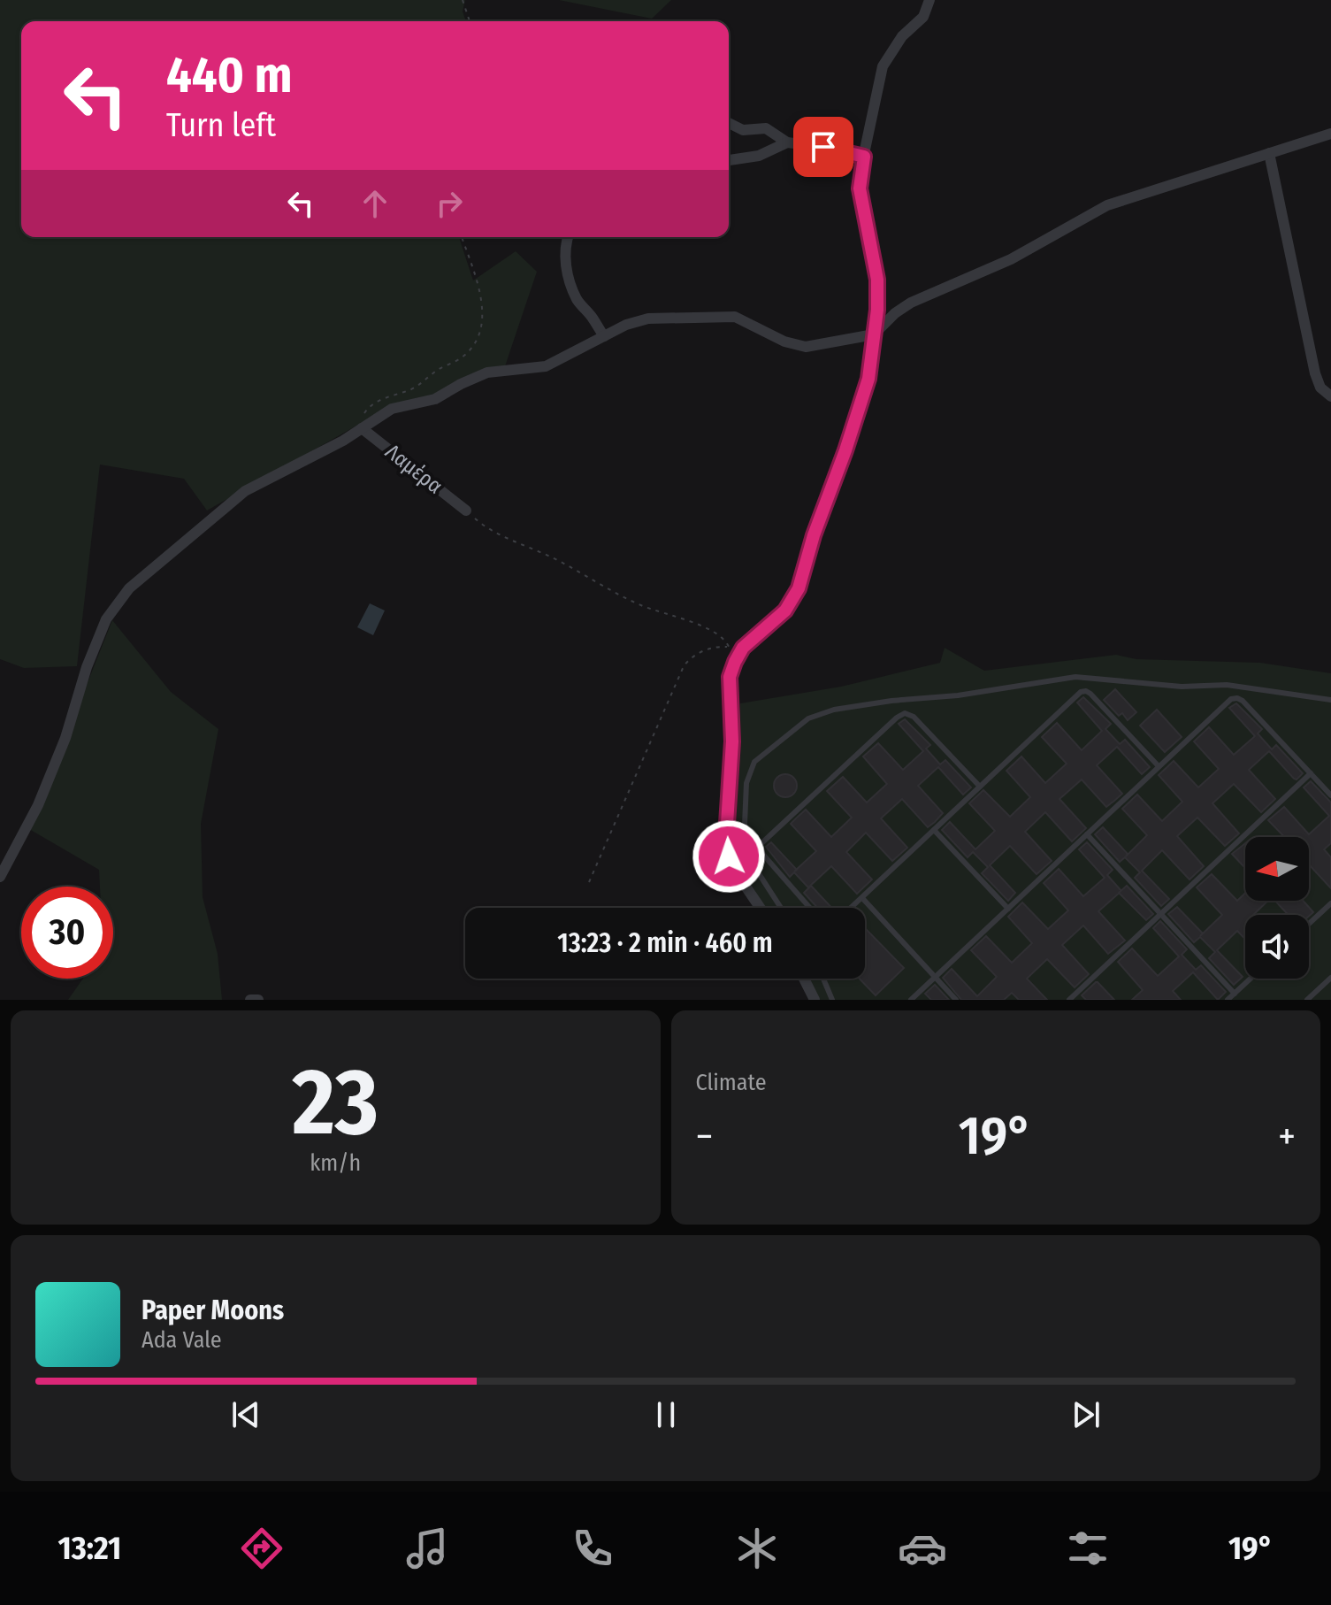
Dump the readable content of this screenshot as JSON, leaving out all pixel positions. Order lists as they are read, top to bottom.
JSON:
{
  "streets": {
    "street": ["Λαμέρα"]
  },
  "north": "left",
  "page": {
    "turn": ["440 m", "Turn left"],
    "limit": "30",
    "trip": "13:23 · 2 min · 460 m",
    "tile": [
      ["23", "km/h"],
      "Climate"
    ],
    "heat": ["−", "19°", "+"],
    "song": ["Paper Moons", "Ada Vale"],
    "tabs": ["13:21", "19°"]
  }
}
